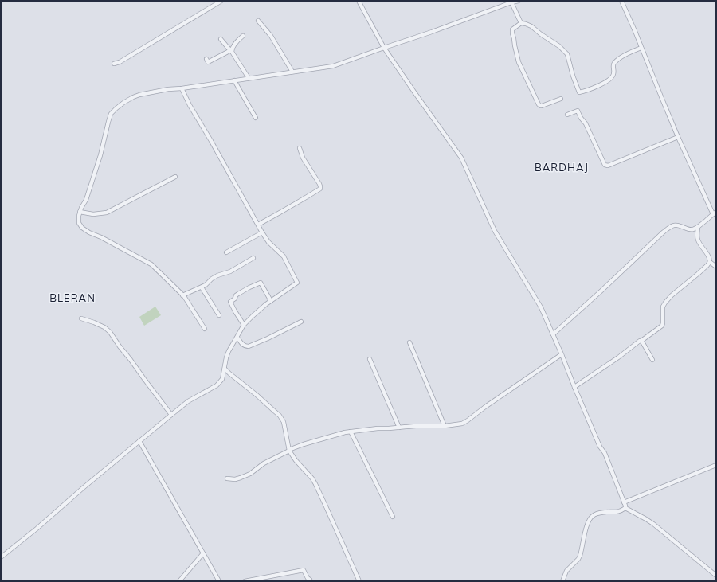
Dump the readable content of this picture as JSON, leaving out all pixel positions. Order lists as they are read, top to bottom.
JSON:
{
  "districts": ["BARDHAJ", "BLERAN"]
}
